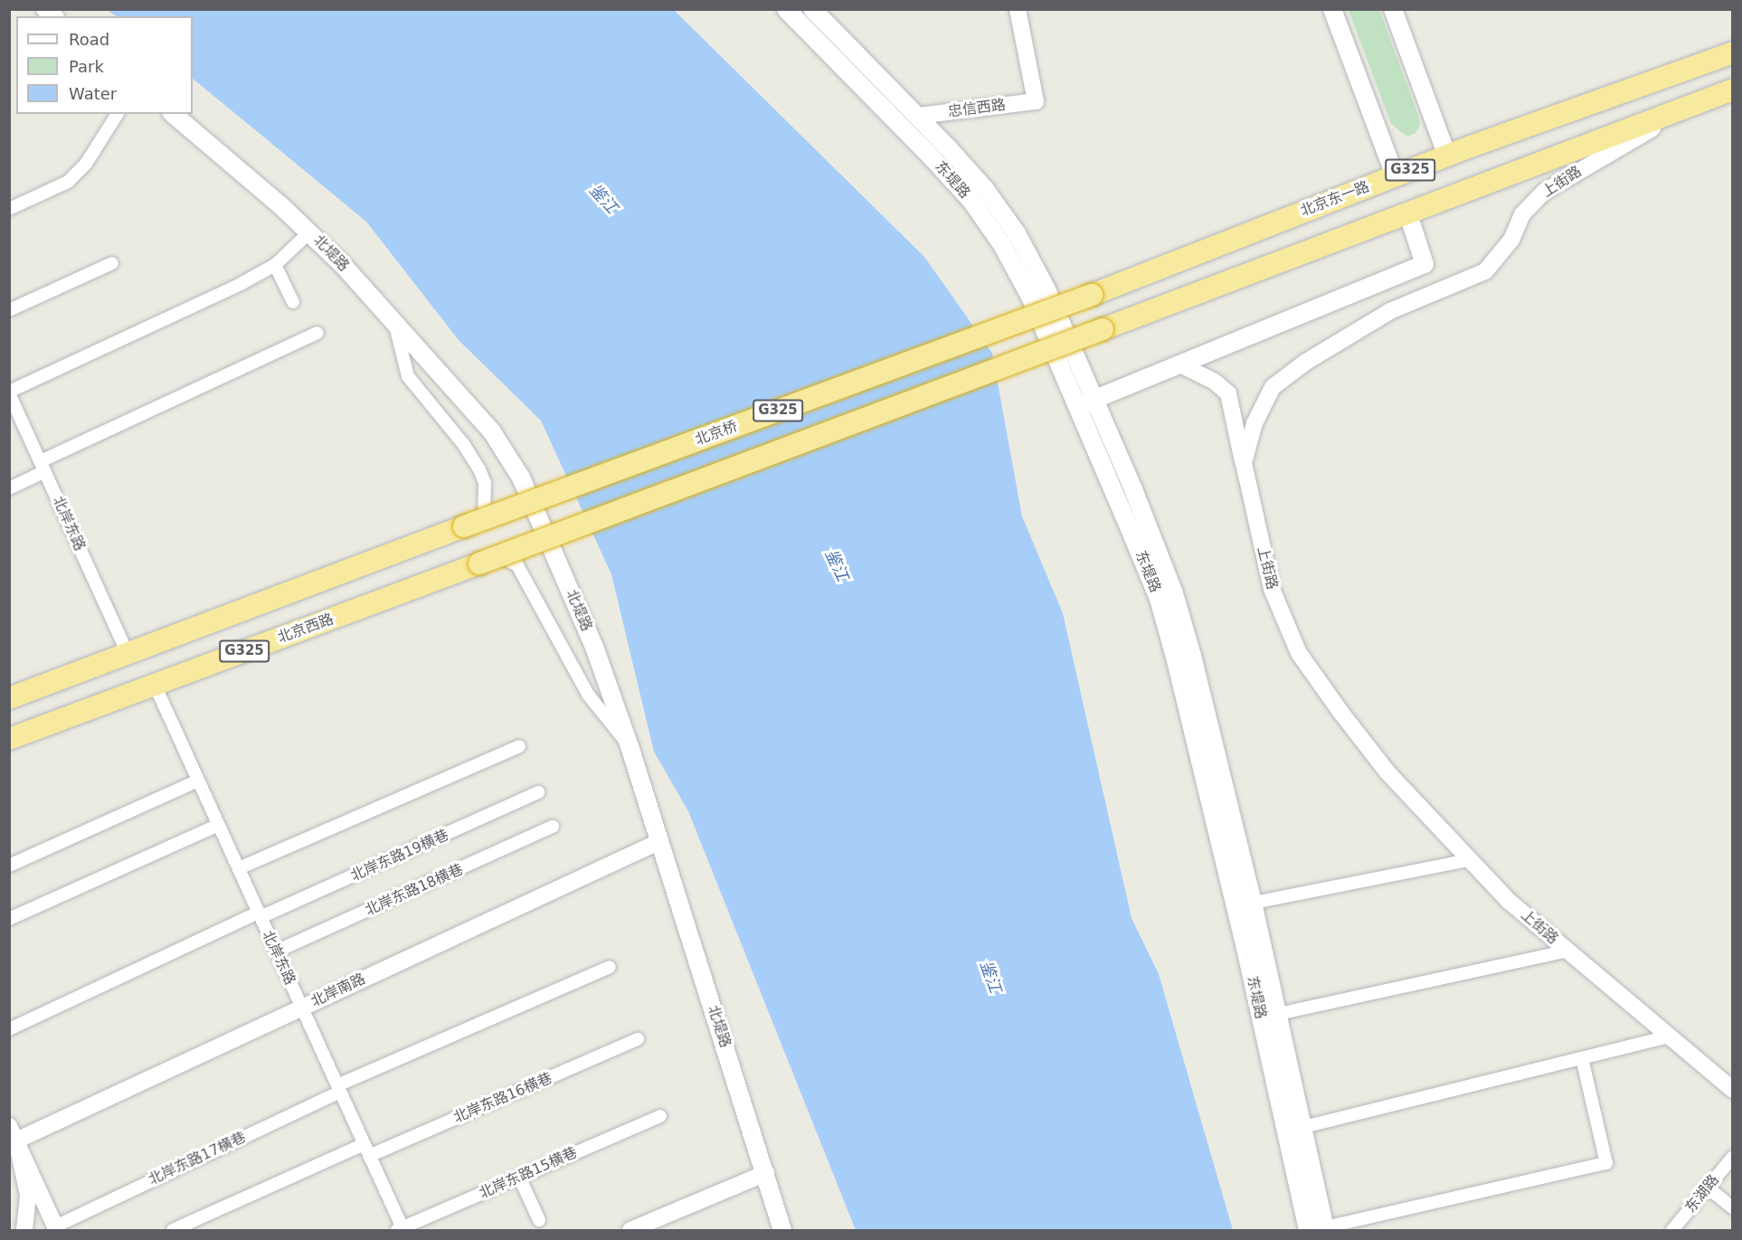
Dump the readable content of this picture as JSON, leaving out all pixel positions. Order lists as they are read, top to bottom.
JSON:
{
  "streets": {
    "highway": [
      "G325",
      "北京东一路",
      "北京桥",
      "北京西路"
    ],
    "main road": ["东堤路", "北堤路"],
    "street": [
      "忠信西路",
      "上街路",
      "北岸东路",
      "北岸东路19横巷",
      "北岸东路18横巷",
      "北岸南路",
      "北岸东路16横巷",
      "北岸东路17横巷",
      "北岸东路15横巷",
      "东湖路"
    ]
  },
  "crossings": [
    ["忠信西路", "东堤路"],
    ["G325", "上街路"],
    ["G325", "北京桥"],
    ["G325", "北岸东路"],
    ["G325", "北京西路"],
    ["北京东一路", "北京桥"],
    ["北堤路", "北岸南路"],
    ["北岸东路", "北京西路"],
    ["北岸东路", "北岸东路19横巷"],
    ["北岸东路", "北岸东路18横巷"],
    ["北岸东路", "北岸南路"],
    ["北岸东路", "北岸东路16横巷"],
    ["北岸东路", "北岸东路17横巷"],
    ["北岸东路", "北岸东路15横巷"]
  ],
  "water": ["鉴江"],
  "legend": ["Road", "Park", "Water"]
}
